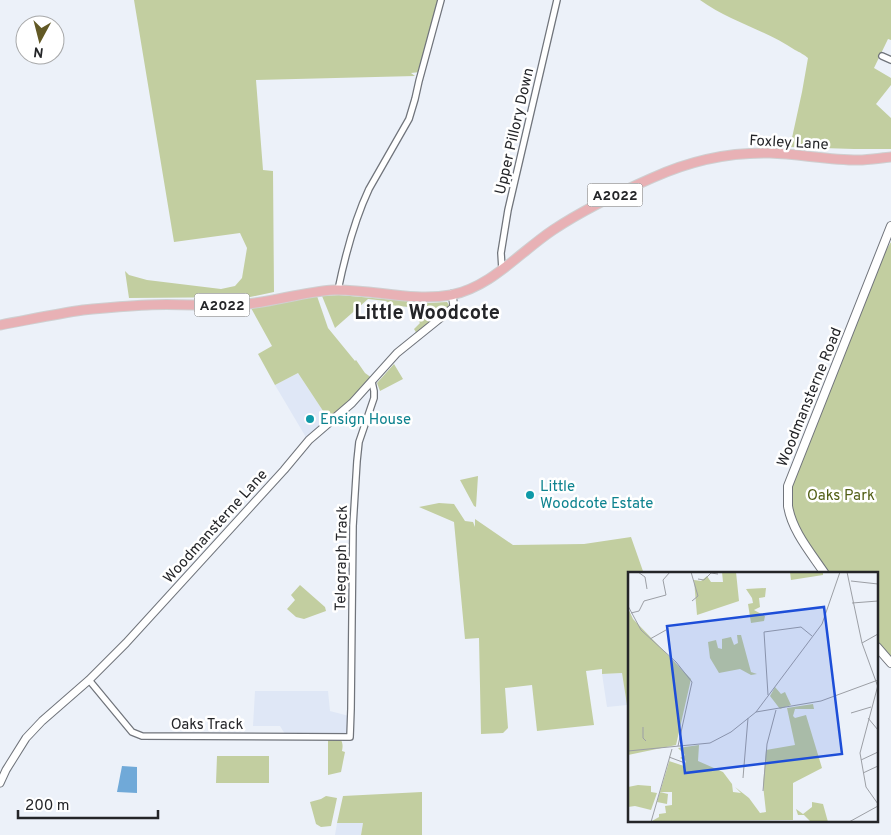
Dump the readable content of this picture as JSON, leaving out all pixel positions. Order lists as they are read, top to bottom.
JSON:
{
  "streets": {
    "main road": ["Foxley Lane", "A2022", "Woodmansterne Road"],
    "street": [
      "Upper Pillory Down",
      "Woodmansterne Lane",
      "Telegraph Track",
      "Oaks Track"
    ]
  },
  "crossings": [
    ["Upper Pillory Down", "Foxley Lane"],
    ["Foxley Lane", "A2022"],
    ["Foxley Lane", "Woodmansterne Lane"],
    ["A2022", "Woodmansterne Lane"],
    ["Woodmansterne Lane", "Telegraph Track"],
    ["Woodmansterne Lane", "Oaks Track"],
    ["Telegraph Track", "Oaks Track"]
  ],
  "districts": ["Little Woodcote"],
  "parks": ["Oaks Park"],
  "places": ["Ensign House", "Little Woodcote Estate"],
  "scale_bar": "200 m",
  "north": "bottom"
}
